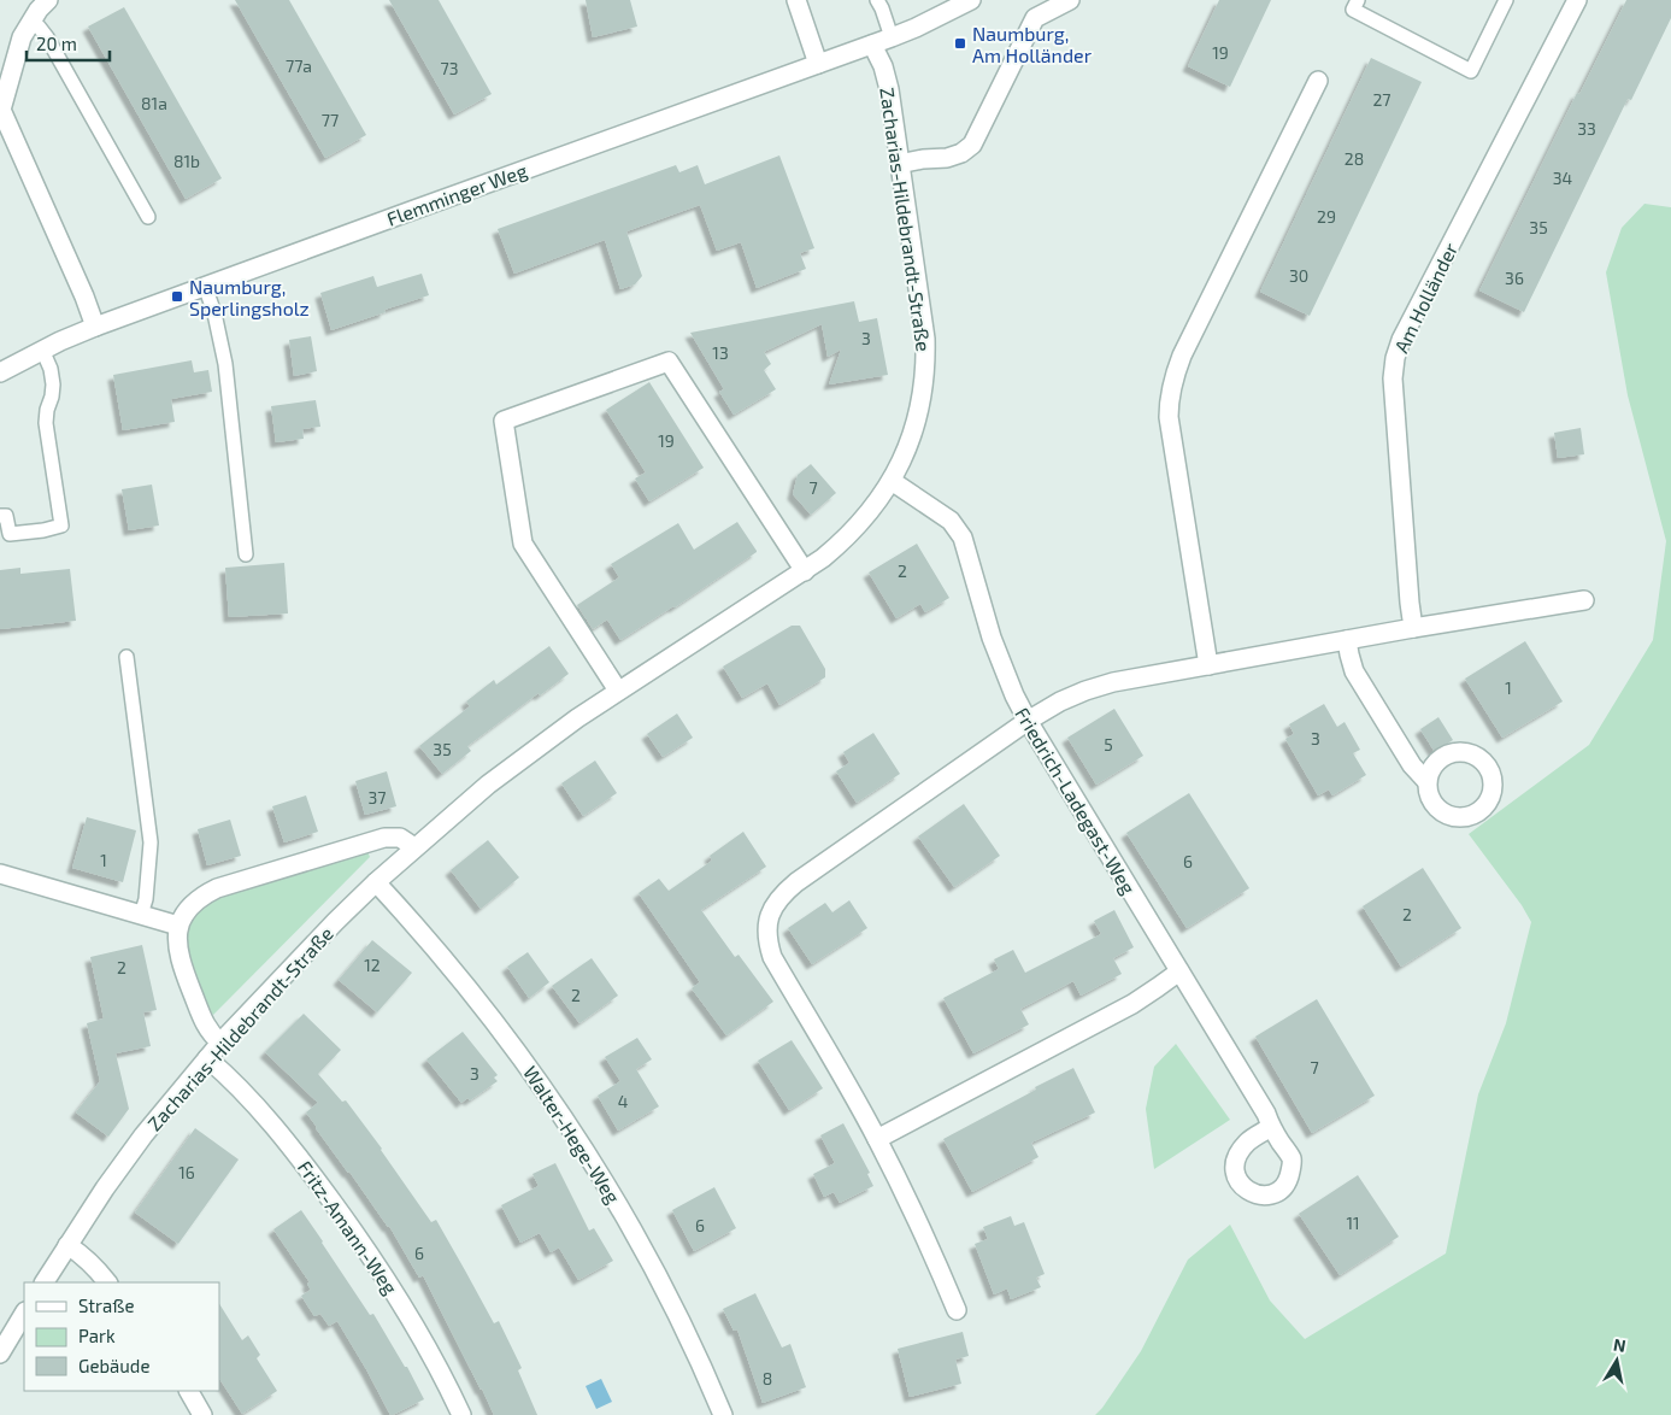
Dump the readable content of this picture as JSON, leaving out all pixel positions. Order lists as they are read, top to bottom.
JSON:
{
  "streets": {
    "street": [
      "Flemminger Weg",
      "Zacharias-Hildebrandt-Straße",
      "Am Holländer",
      "Friedrich-Ladegast-Weg",
      "Walter-Hege-Weg",
      "Fritz-Amann-Weg"
    ]
  },
  "crossings": [
    ["Flemminger Weg", "Zacharias-Hildebrandt-Straße"],
    ["Zacharias-Hildebrandt-Straße", "Friedrich-Ladegast-Weg"],
    ["Zacharias-Hildebrandt-Straße", "Walter-Hege-Weg"],
    ["Zacharias-Hildebrandt-Straße", "Fritz-Amann-Weg"]
  ],
  "places": {
    "transit": ["Naumburg, Am Holländer", "Naumburg, Sperlingsholz"]
  },
  "house_numbers": [
    "19",
    "77a",
    "73",
    "27",
    "81a",
    "77",
    "33",
    "28",
    "81b",
    "34",
    "29",
    "35",
    "30",
    "36",
    "3",
    "13",
    "19",
    "7",
    "2",
    "1",
    "3",
    "5",
    "35",
    "37",
    "1",
    "6",
    "2",
    "12",
    "2",
    "2",
    "7",
    "3",
    "4",
    "16",
    "11",
    "6",
    "6",
    "8"
  ],
  "legend": ["Straße", "Park", "Gebäude"],
  "scale_bar": "20 m",
  "north": "top"
}
